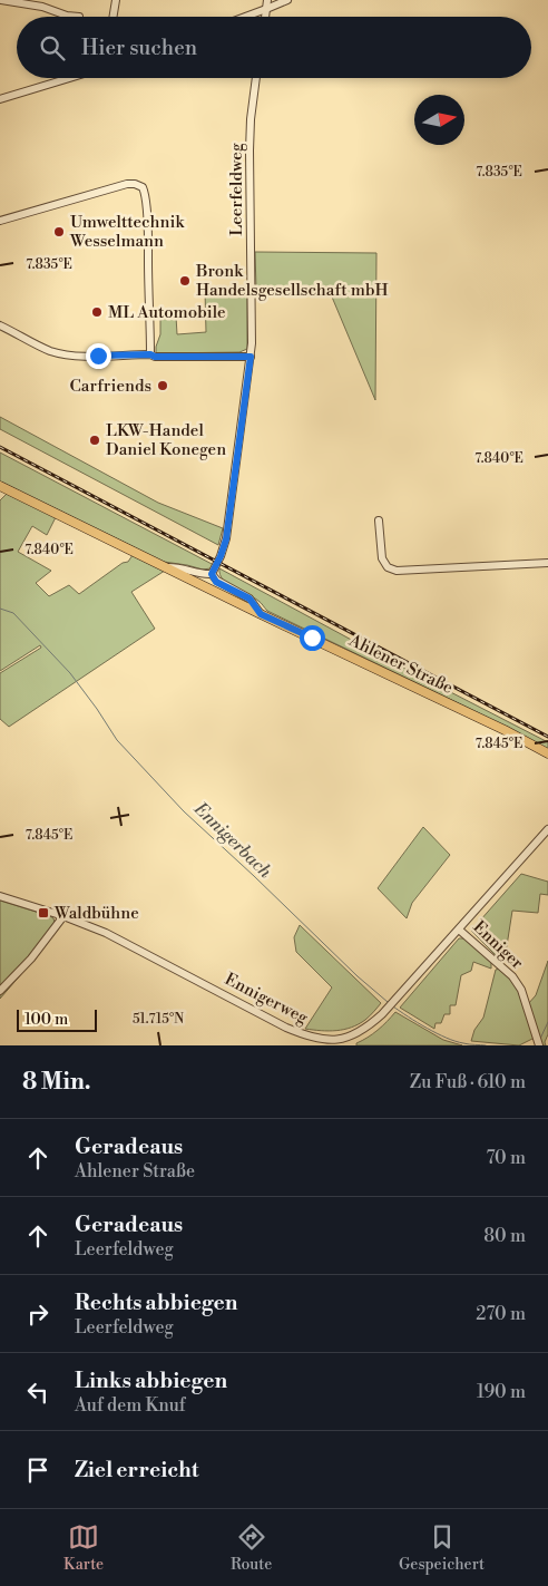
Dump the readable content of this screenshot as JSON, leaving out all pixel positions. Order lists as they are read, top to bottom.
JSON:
{
  "streets": {
    "main road": ["Ahlener Straße"],
    "street": ["Leerfeldweg", "Enniger", "Ennigerweg"]
  },
  "crossings": [
    ["Enniger", "Ennigerweg"]
  ],
  "water": ["Ennigerbach"],
  "places": {
    "other": [
      "Umwelttechnik Wesselmann",
      "Bronk Handelsgesellschaft mbH",
      "ML Automobile",
      "Carfriends",
      "LKW-Handel Daniel Konegen"
    ],
    "transit": ["Waldbühne"]
  },
  "scale_bar": "100 m",
  "north": "right",
  "page": {
    "search": "Hier suchen",
    "scale": "100 m",
    "heading": ["8 Min.", "Zu Fuß · 610 m"],
    "list": [
      ["Geradeaus", "Ahlener Straße", "70 m"],
      ["Geradeaus", "Leerfeldweg", "80 m"],
      ["Rechts abbiegen", "Leerfeldweg", "270 m"],
      ["Links abbiegen", "Auf dem Knuf", "190 m"],
      "Ziel erreicht"
    ],
    "nav": ["Karte", "Route", "Gespeichert"]
  },
  "coordinates": [
    "7.835°E",
    "7.840°E",
    "7.845°E",
    "51.715°N"
  ]
}
